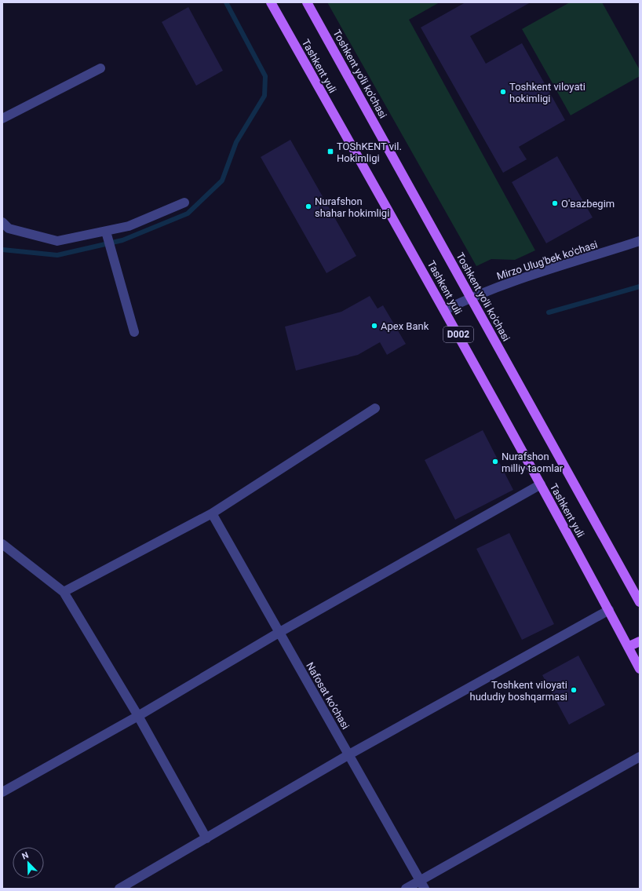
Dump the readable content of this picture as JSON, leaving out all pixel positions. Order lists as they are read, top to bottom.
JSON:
{
  "streets": {
    "main road": ["Tashkent yuli", "Toshkent yo'li ko'chasi", "D002"],
    "street": ["Mirzo Ulug'bek ko'chasi", "Nafosat ko‘chasi"]
  },
  "crossings": [
    ["Tashkent yuli", "Mirzo Ulug'bek ko'chasi"],
    ["Toshkent yo'li ko'chasi", "Mirzo Ulug'bek ko'chasi"]
  ],
  "places": {
    "other": [
      "Toshkent viloyati hokimligi",
      "O'ваzbegim",
      "Nurafshon shahar hokimligi",
      "Apex Bank",
      "Nurafshon milliy taomlar",
      "Toshkent viloyati hududiy boshqarmasi"
    ],
    "transit": ["TOShKENT vil. Hokimligi"]
  },
  "north": "top left"
}
